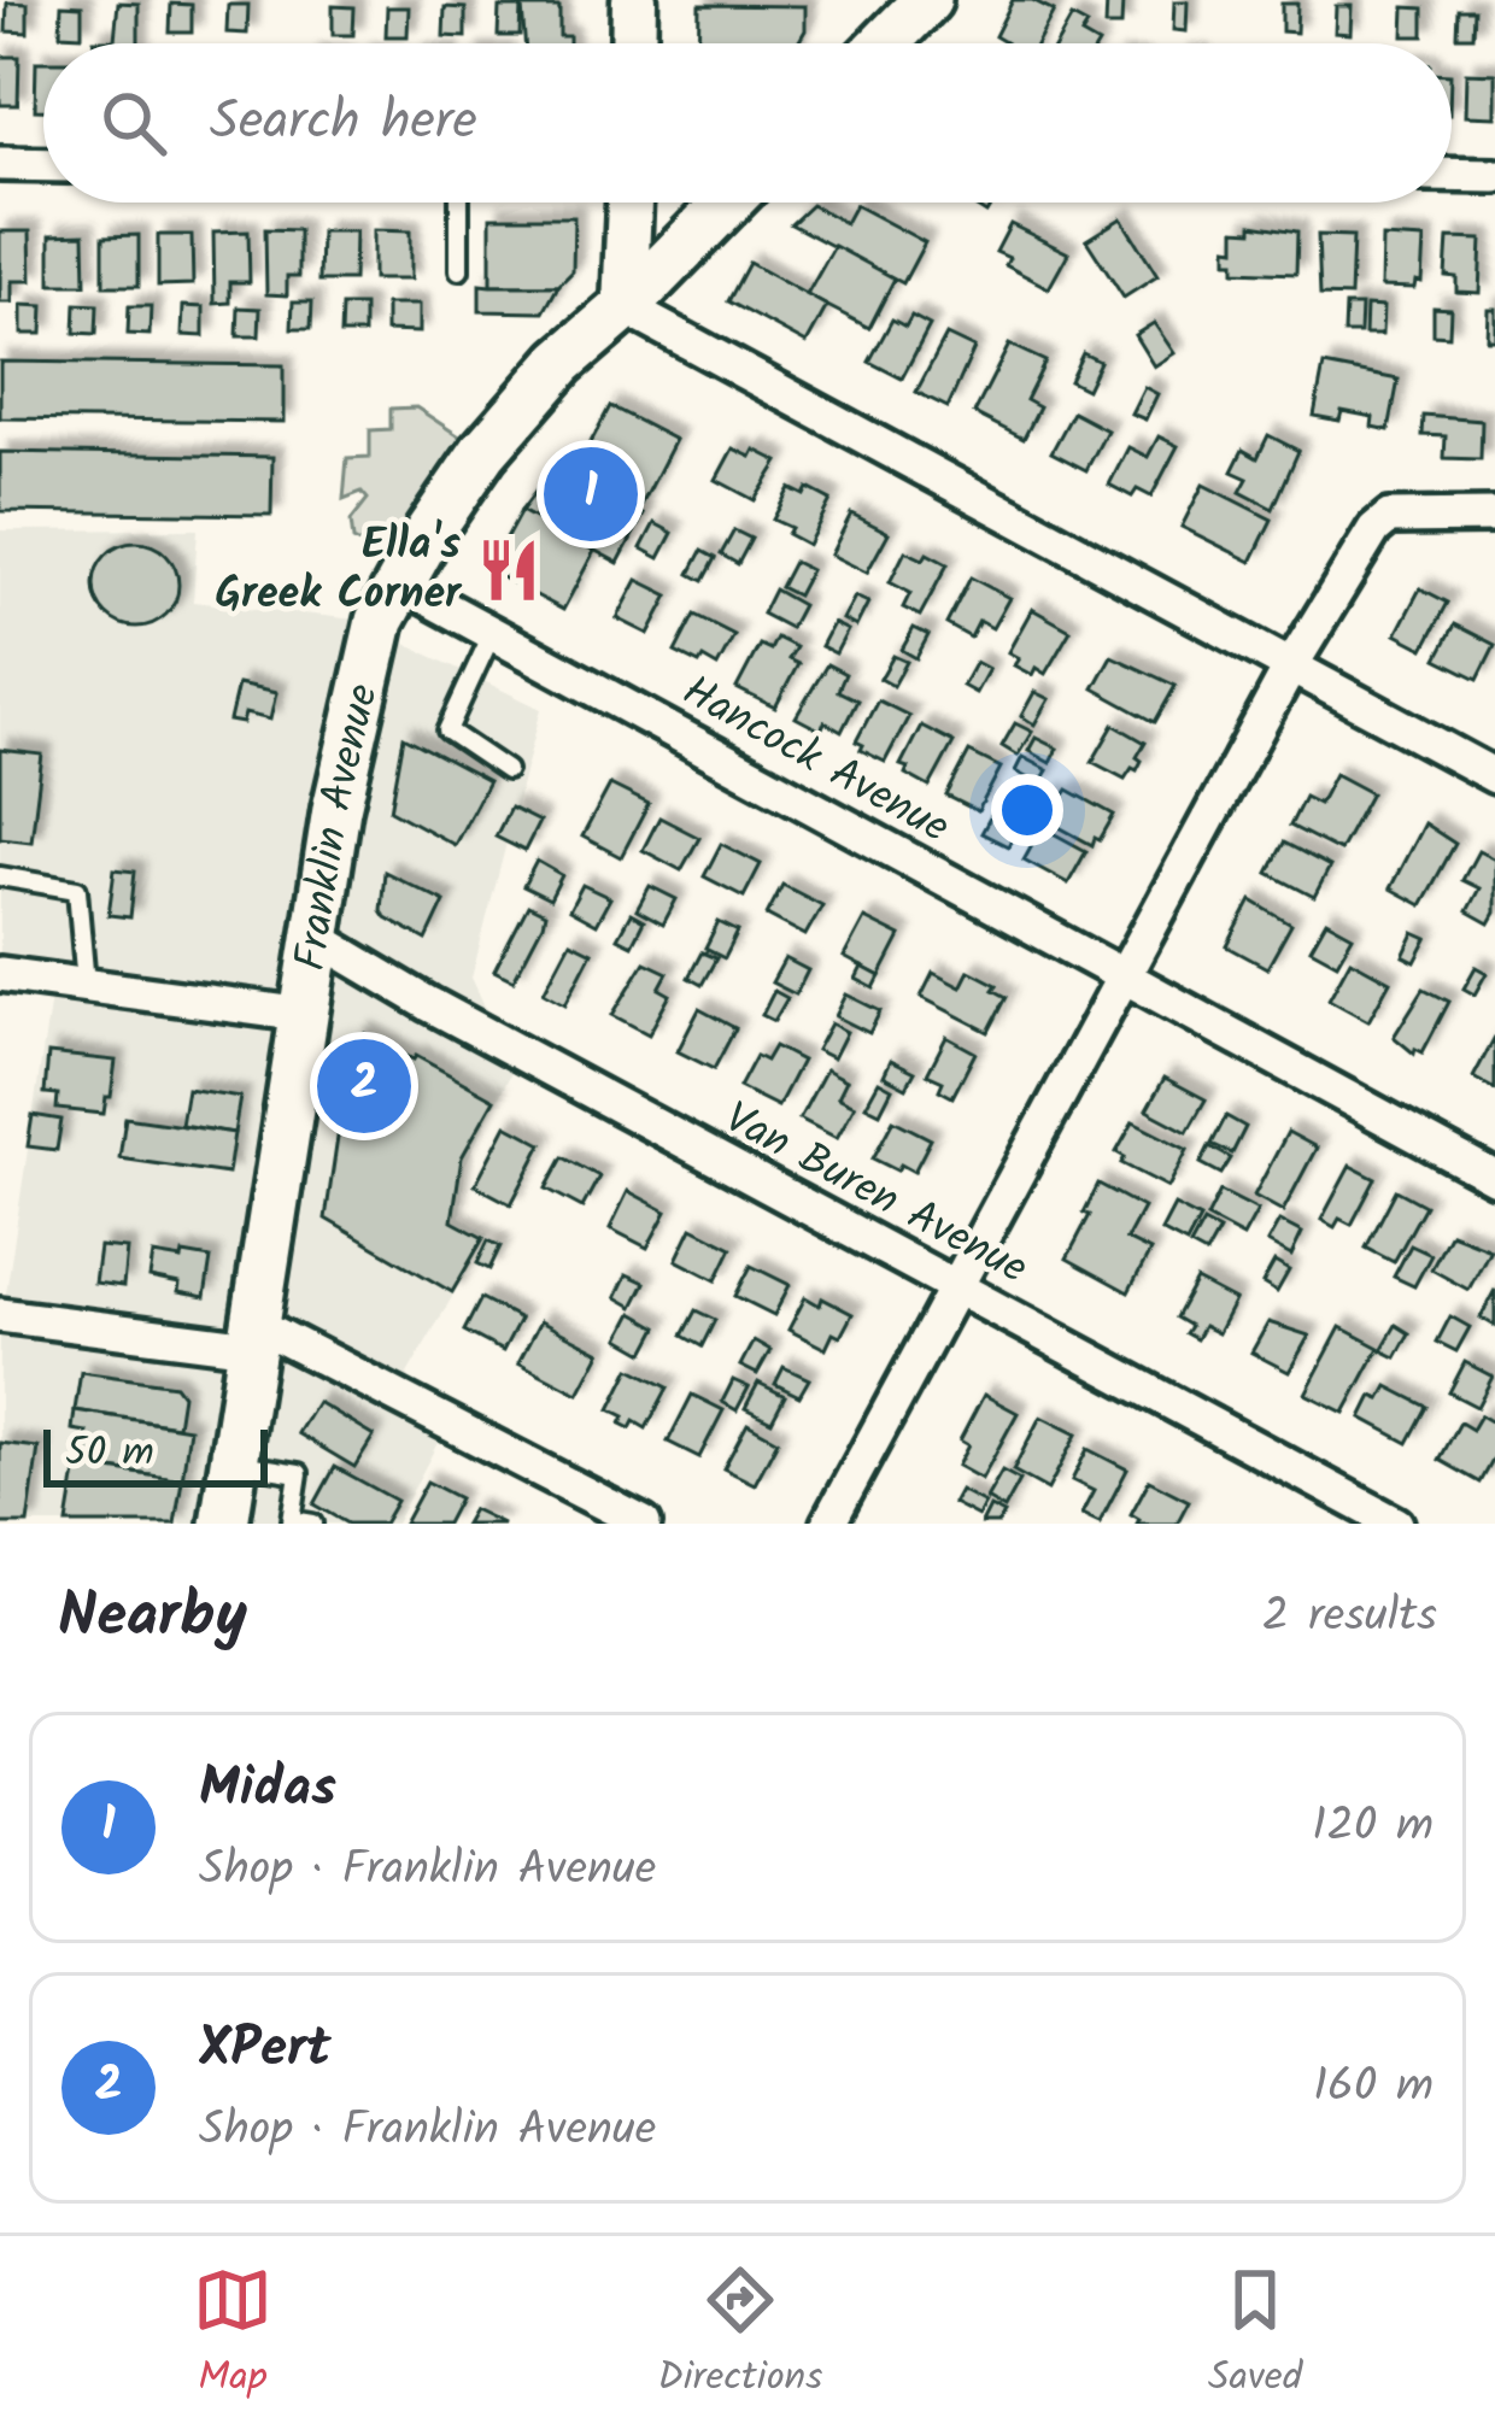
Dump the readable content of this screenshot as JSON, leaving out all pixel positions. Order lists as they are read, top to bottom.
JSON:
{
  "streets": {
    "main road": ["Franklin Avenue"],
    "street": ["Hancock Avenue", "Van Buren Avenue"]
  },
  "crossings": [
    ["Hancock Avenue", "Franklin Avenue"],
    ["Franklin Avenue", "Van Buren Avenue"]
  ],
  "places": {
    "restaurant": ["Ella's Greek Corner"]
  },
  "scale_bar": "50 m",
  "page": {
    "search": "Search here",
    "pins": ["1", "2"],
    "scale": "50 m",
    "heading": ["Nearby", "2 results"],
    "list": [
      {
        "mark": "1",
        "name": "Midas",
        "note": "Shop · Franklin Avenue",
        "value": "120 m"
      },
      {
        "mark": "2",
        "name": "XPert",
        "note": "Shop · Franklin Avenue",
        "value": "160 m"
      }
    ],
    "nav": ["Map", "Directions", "Saved"]
  }
}
